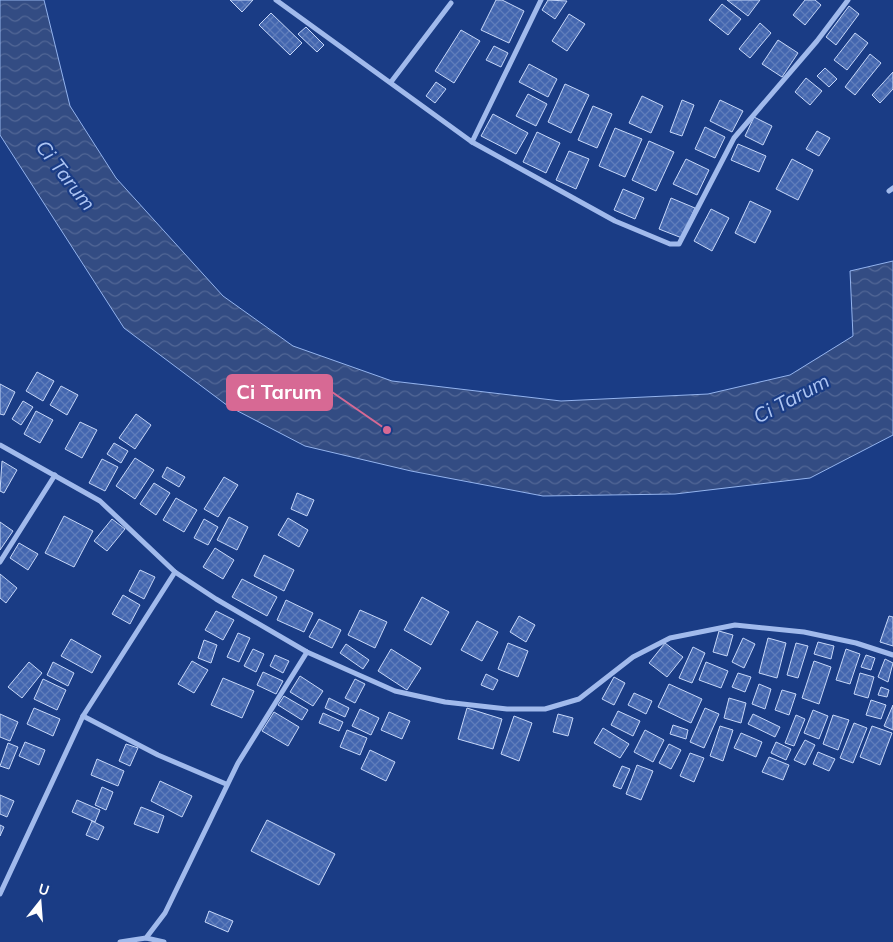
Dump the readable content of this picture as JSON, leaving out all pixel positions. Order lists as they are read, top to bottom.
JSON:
{
  "water": ["Ci Tarum"],
  "places": ["Ci Tarum"],
  "north": "top"
}
